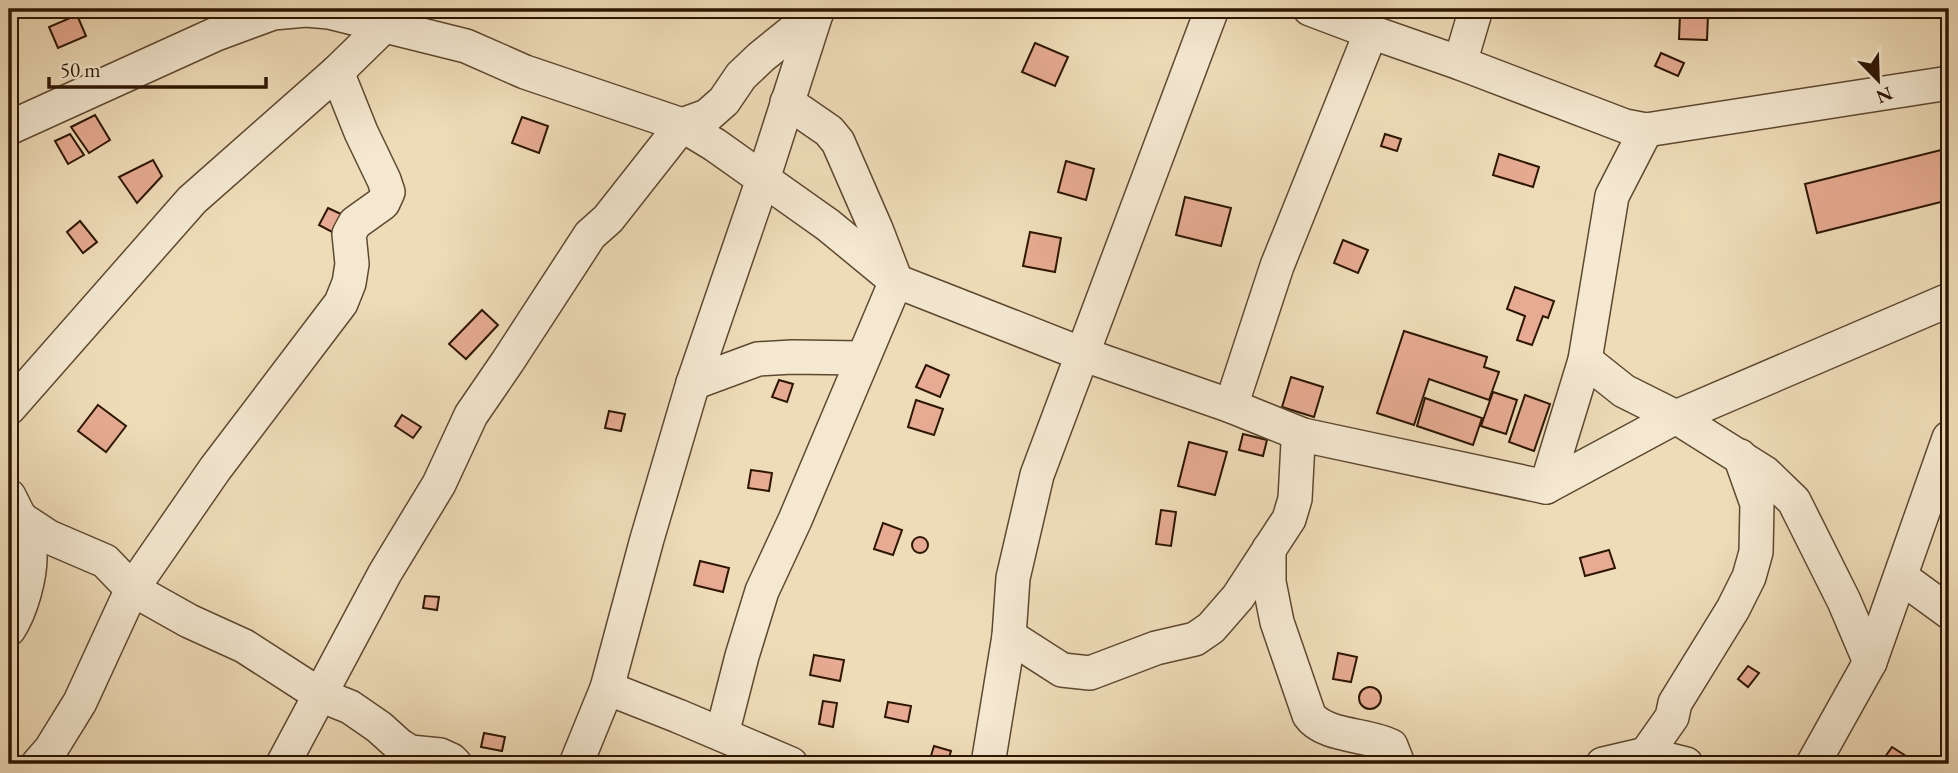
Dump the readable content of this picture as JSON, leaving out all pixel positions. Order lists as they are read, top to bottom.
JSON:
{
  "scale_bar": "50 m",
  "north": "bottom right"
}
